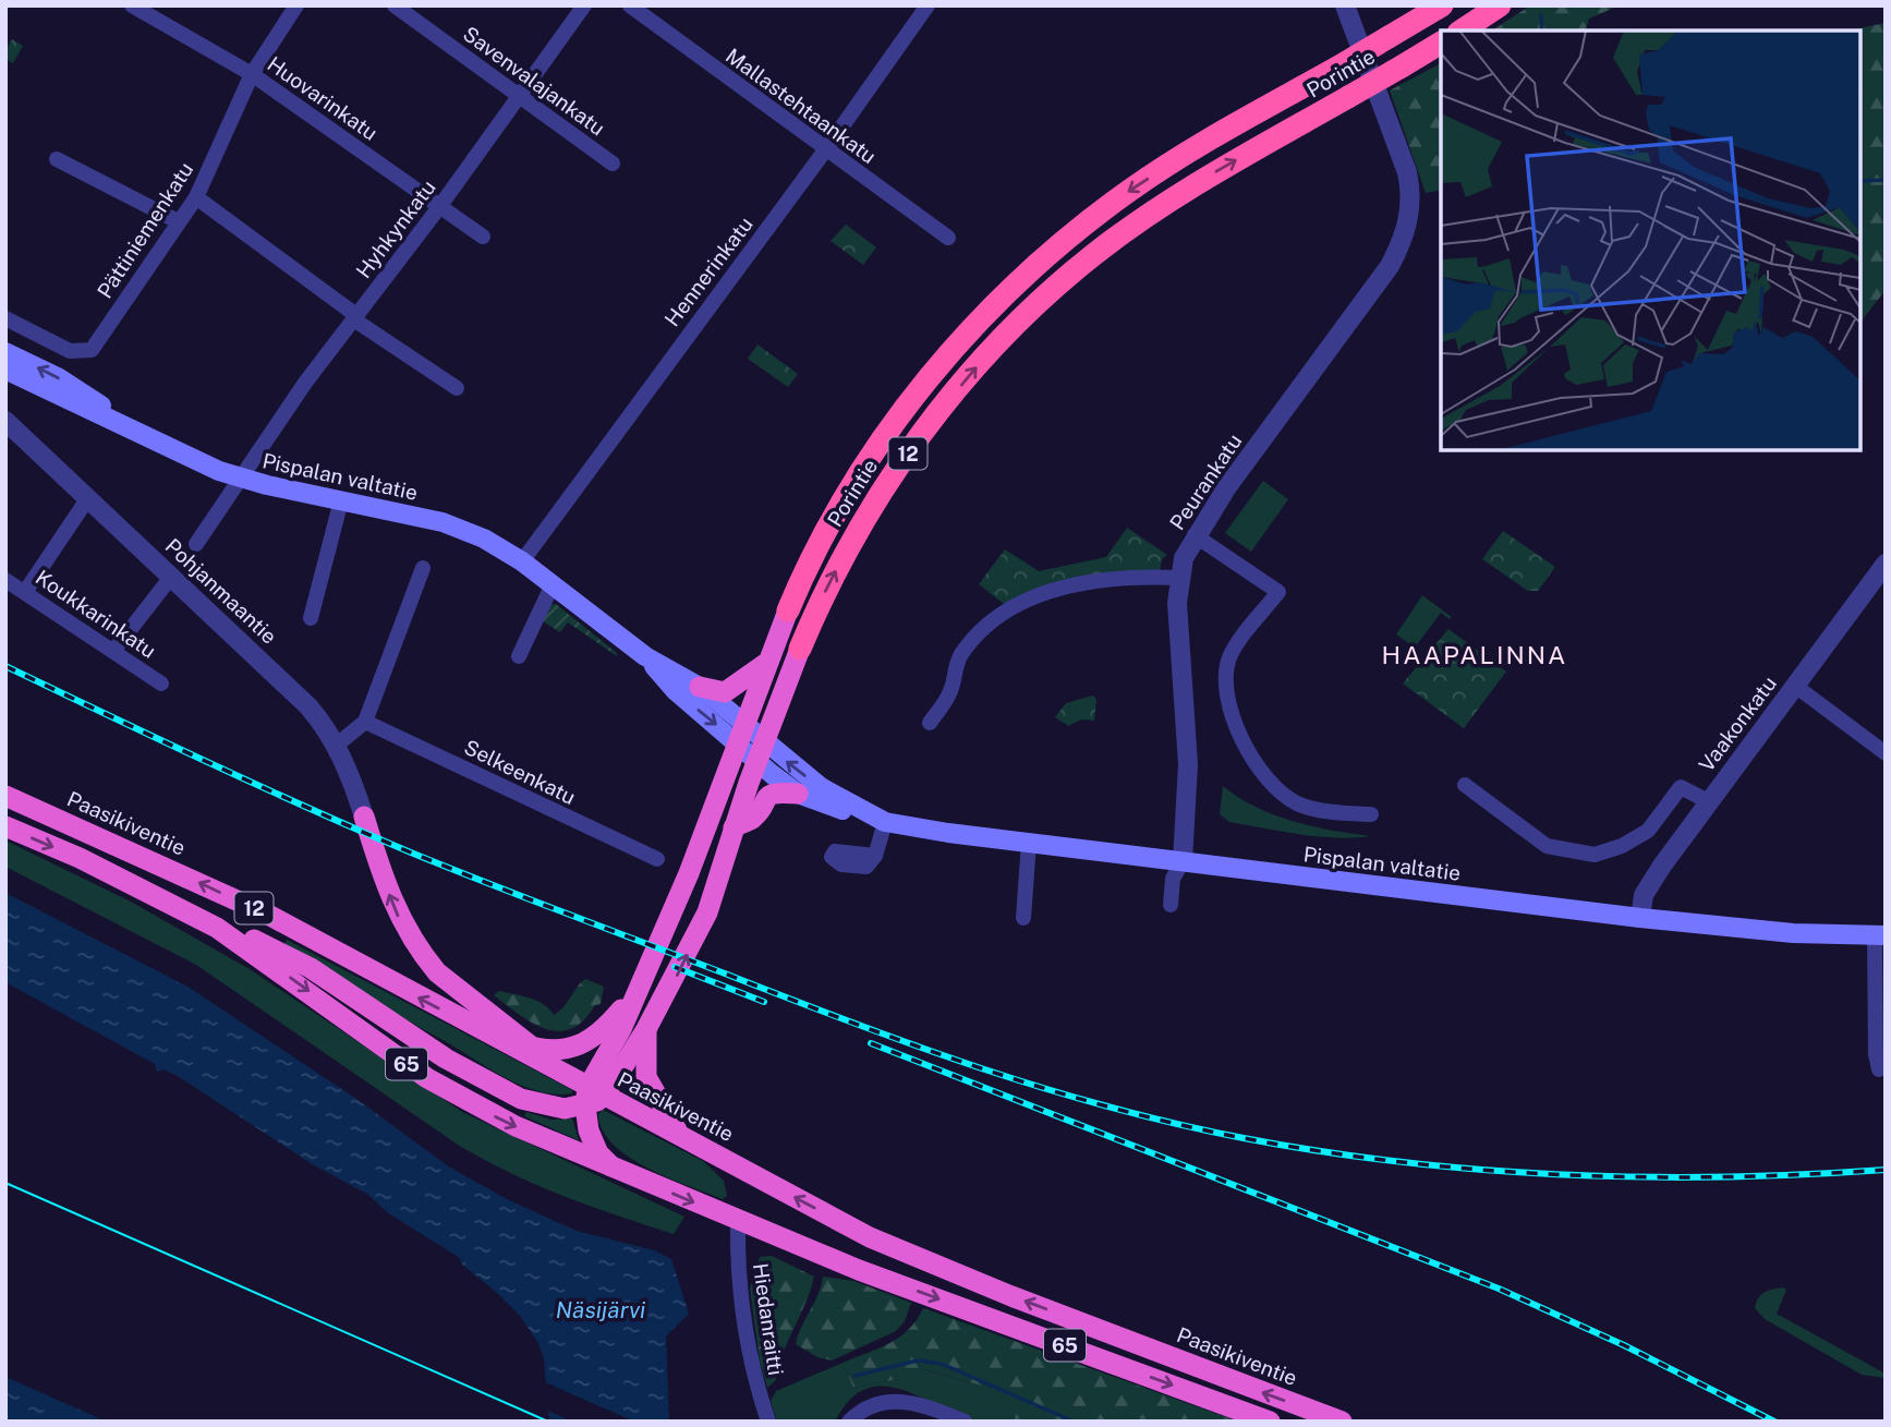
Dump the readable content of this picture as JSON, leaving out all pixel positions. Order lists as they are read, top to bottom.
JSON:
{
  "streets": {
    "highway": [
      "Porintie",
      "12",
      "Paasikiventie",
      "65"
    ],
    "main road": ["Pispalan valtatie"],
    "street": [
      "Savenvalajankatu",
      "Huovarinkatu",
      "Mallastehtaankatu",
      "Hyhkynkatu",
      "Pättiniemenkatu",
      "Hennerinkatu",
      "Peurankatu",
      "Pohjanmaantie",
      "Koukkarinkatu",
      "Vaakonkatu",
      "Selkeenkatu",
      "Hiedanraitti"
    ]
  },
  "crossings": [
    ["Porintie", "12"],
    ["Porintie", "Pispalan valtatie"],
    ["Porintie", "Paasikiventie"],
    ["Savenvalajankatu", "Hyhkynkatu"],
    ["Huovarinkatu", "Hyhkynkatu"],
    ["Huovarinkatu", "Pättiniemenkatu"],
    ["Mallastehtaankatu", "Hennerinkatu"],
    ["Hyhkynkatu", "Pispalan valtatie"],
    ["Hennerinkatu", "Pispalan valtatie"],
    ["12", "Paasikiventie"],
    ["12", "65"],
    ["Pispalan valtatie", "Peurankatu"],
    ["Pispalan valtatie", "Vaakonkatu"],
    ["65", "Hiedanraitti"]
  ],
  "districts": ["HAAPALINNA"],
  "water": ["Näsijärvi"]
}
